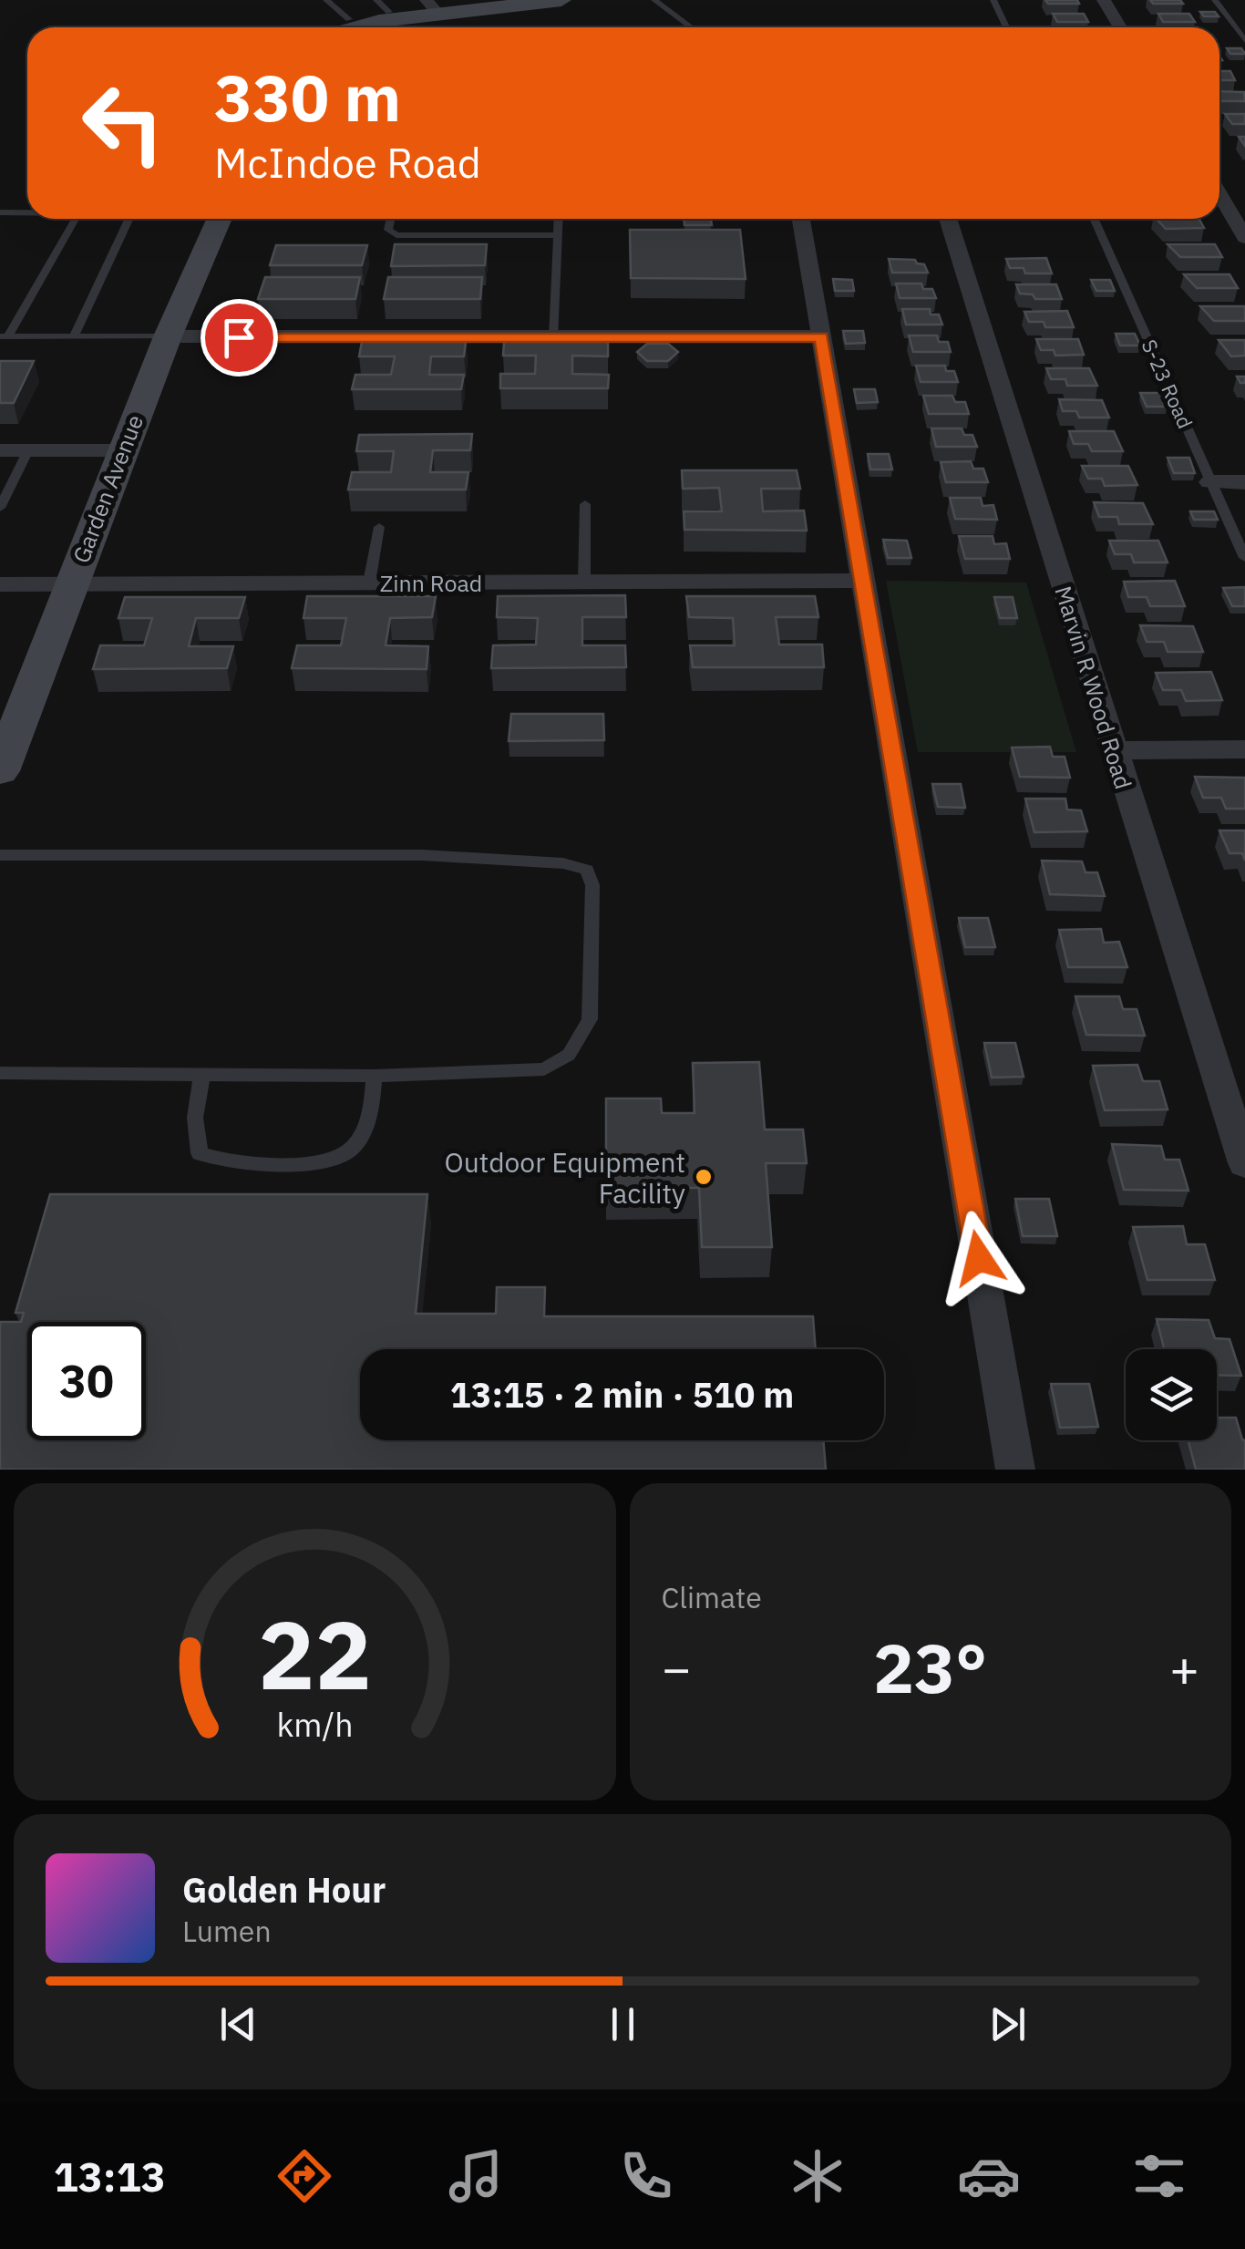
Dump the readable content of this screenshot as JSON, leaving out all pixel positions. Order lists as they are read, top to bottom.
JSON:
{
  "streets": {
    "street": ["Garden Avenue", "Zinn Road", "Marvin R Wood Road"],
    "lane": ["S-23 Road"]
  },
  "crossings": [
    ["Garden Avenue", "Zinn Road"]
  ],
  "places": ["Outdoor Equipment Facility"],
  "page": {
    "turn": ["330 m", "McIndoe Road"],
    "limit": "30",
    "trip": "13:15 · 2 min · 510 m",
    "tile": "Climate",
    "heat": ["−", "23°", "+"],
    "song": ["Golden Hour", "Lumen"],
    "tabs": "13:13",
    "gauge": ["22", "km/h"]
  }
}
